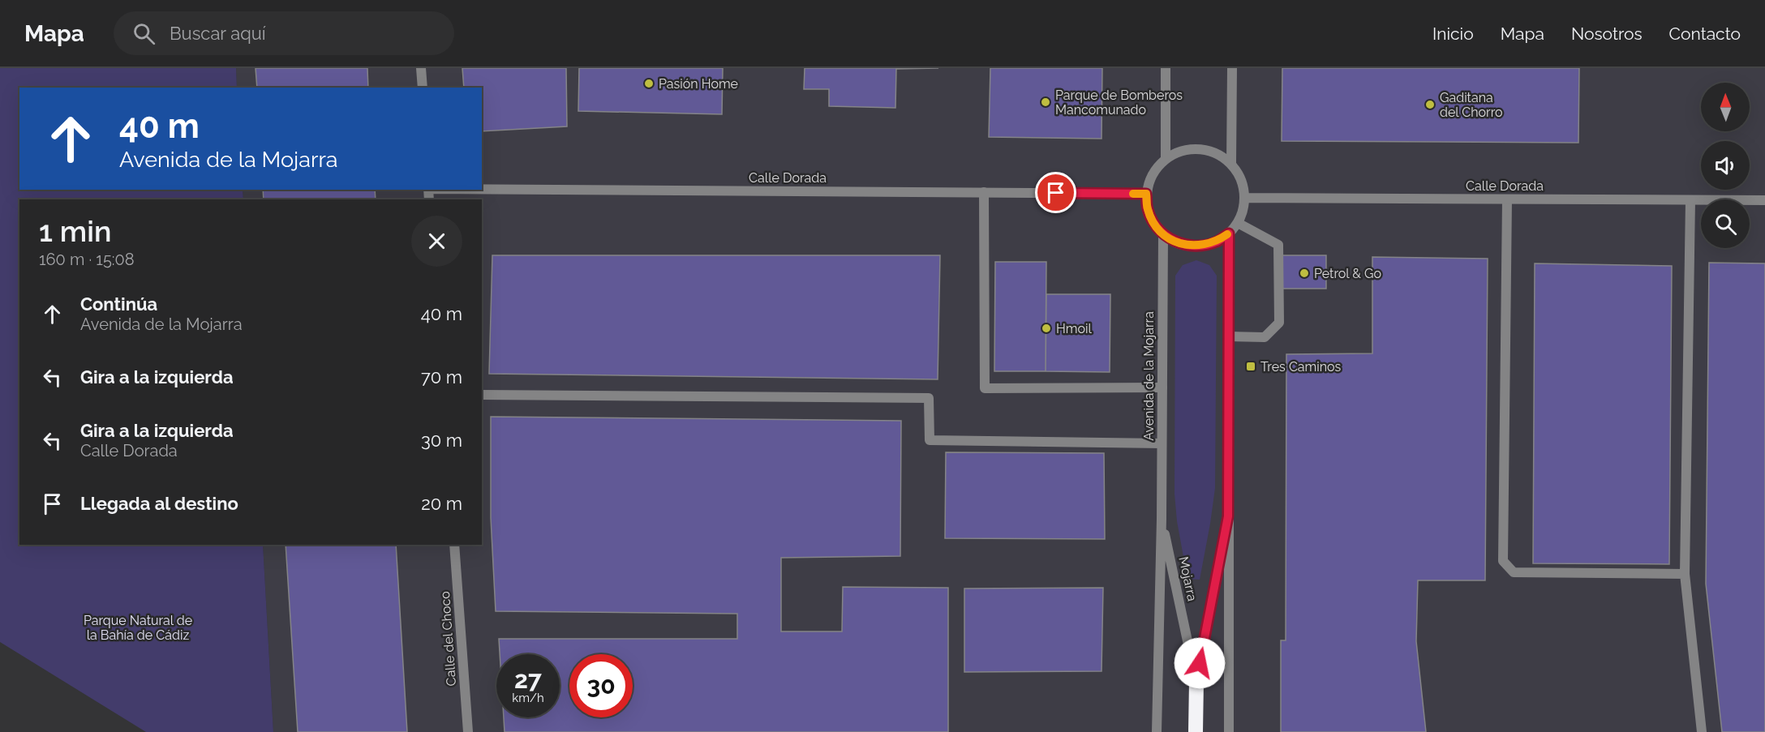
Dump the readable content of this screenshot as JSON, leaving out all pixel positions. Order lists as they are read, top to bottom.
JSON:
{
  "streets": {
    "street": [
      "Calle Dorada",
      "Avenida de la Mojarra",
      "Mojarra",
      "Calle del Choco"
    ]
  },
  "crossings": [
    ["Calle Dorada", "Avenida de la Mojarra"],
    ["Avenida de la Mojarra", "Mojarra"]
  ],
  "parks": ["Parque Natural de la Bahía de Cádiz"],
  "places": {
    "other": [
      "Pasión Home",
      "Parque de Bomberos Mancomunado",
      "Gaditana del Chorro",
      "Petrol & Go",
      "Hmoil"
    ],
    "transit": ["Tres Caminos"]
  },
  "north": "top",
  "page": {
    "header": "Mapa",
    "search": "Buscar aquí",
    "nav": [
      "Inicio",
      "Mapa",
      "Nosotros",
      "Contacto"
    ],
    "turn": ["40 m", "Avenida de la Mojarra"],
    "heading": ["1 min", "160 m · 15:08"],
    "list": [
      {
        "name": "Continúa",
        "note": "Avenida de la Mojarra",
        "value": "40 m"
      },
      {
        "name": "Gira a la izquierda",
        "value": "70 m"
      },
      {
        "name": "Gira a la izquierda",
        "note": "Calle Dorada",
        "value": "30 m"
      },
      {
        "name": "Llegada al destino",
        "value": "20 m"
      }
    ],
    "speed": "27 km/h",
    "limit": "30"
  }
}
